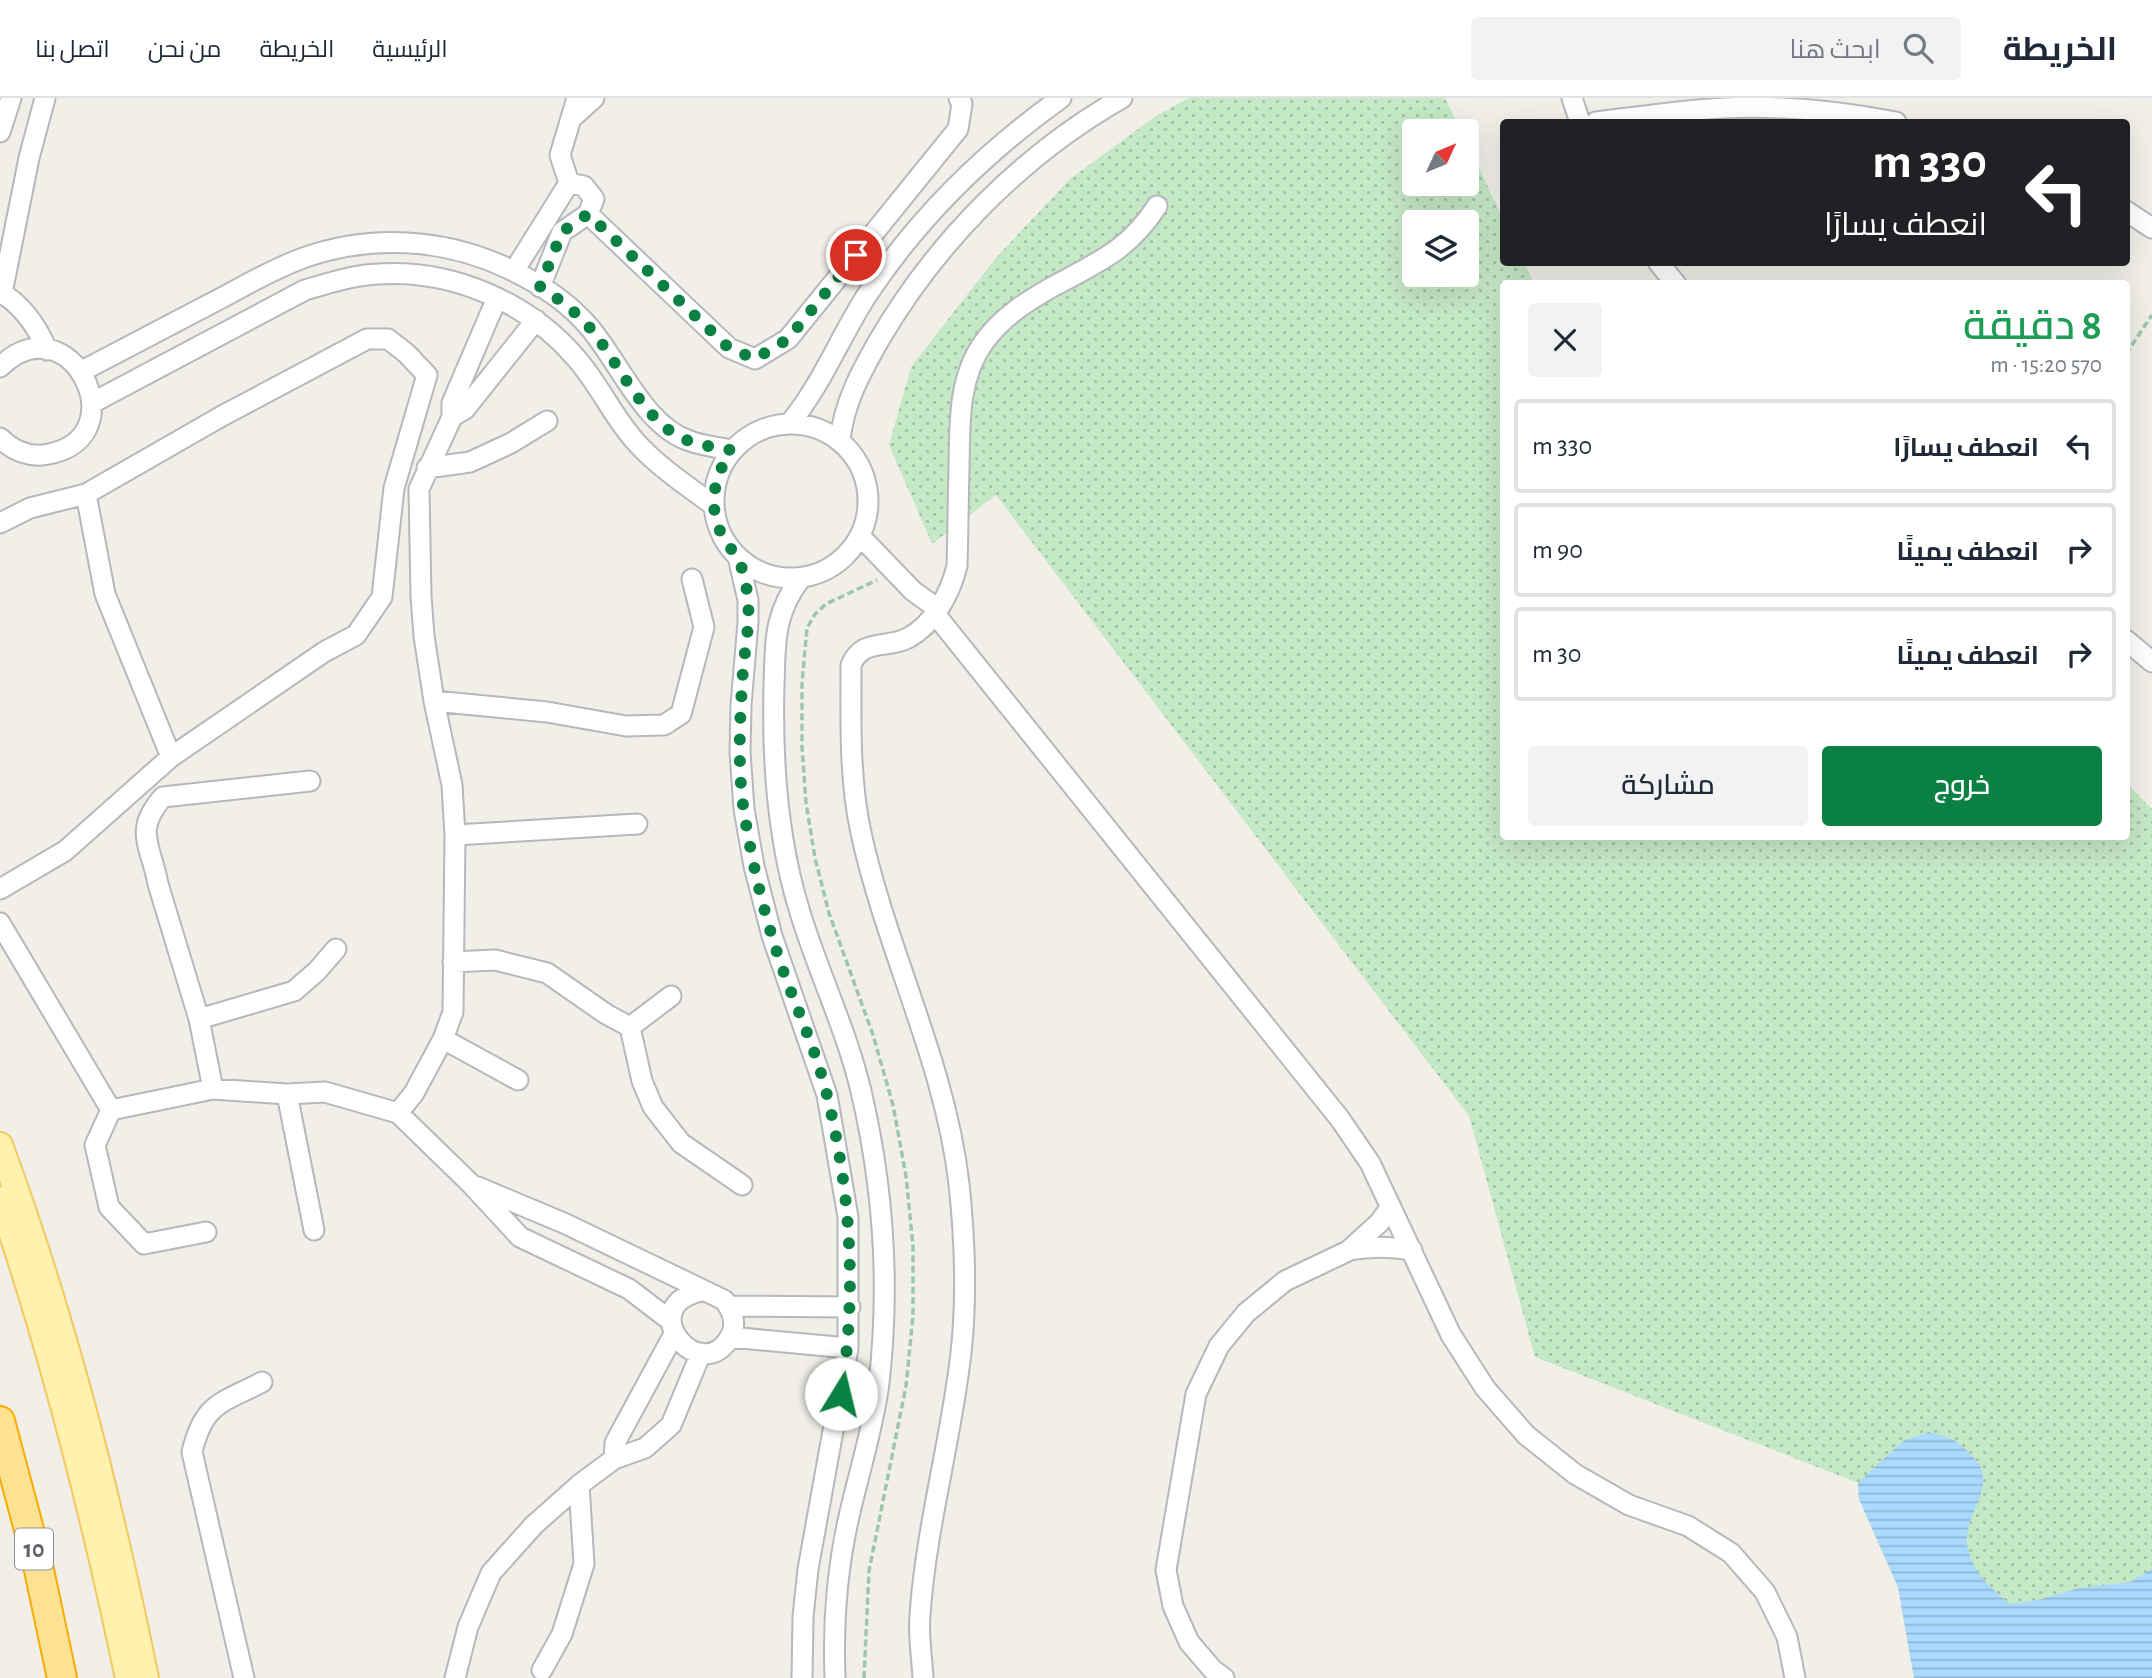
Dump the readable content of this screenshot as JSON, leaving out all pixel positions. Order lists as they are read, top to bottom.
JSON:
{
  "streets": {
    "highway": ["10"]
  },
  "north": "top right",
  "page": {
    "header": "الخريطة",
    "search": "ابحث هنا",
    "nav": [
      "الرئيسية",
      "الخريطة",
      "من نحن",
      "اتصل بنا"
    ],
    "turn": ["330 m", "انعطف يسارًا"],
    "heading": ["8 دقيقة", "570 m · 15:20"],
    "list": [
      {
        "name": "انعطف يسارًا",
        "value": "330 m"
      },
      {
        "name": "انعطف يمينًا",
        "value": "90 m"
      },
      {
        "name": "انعطف يمينًا",
        "value": "30 m"
      }
    ],
    "buttons": ["خروج", "مشاركة"]
  }
}
